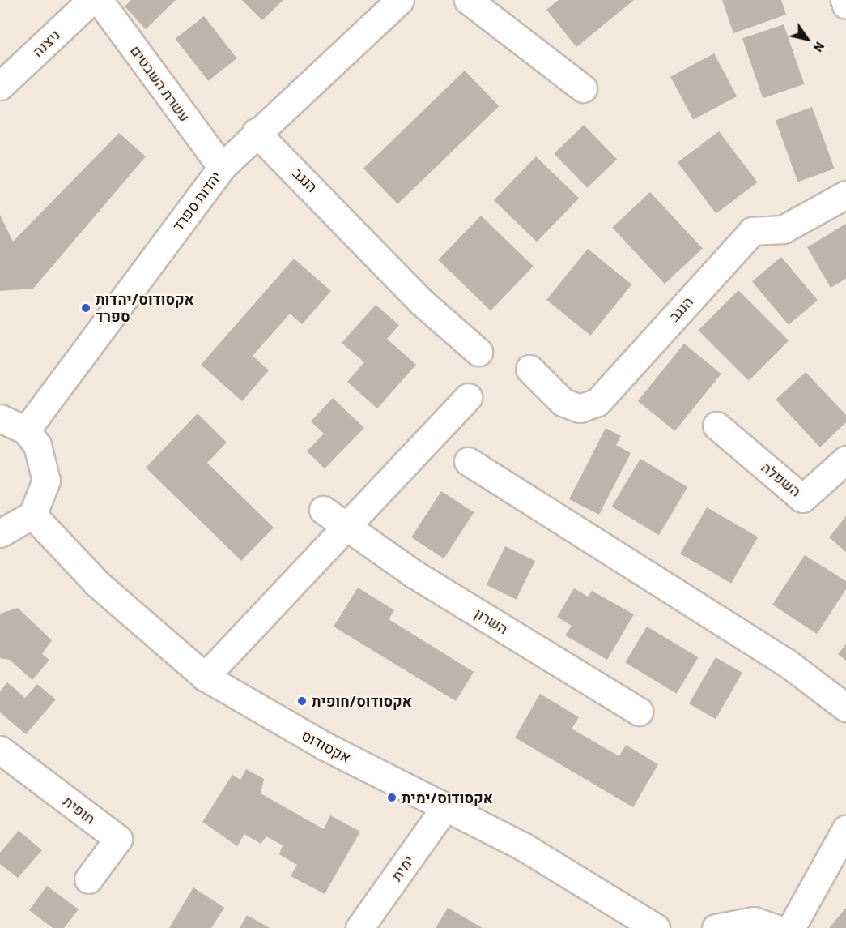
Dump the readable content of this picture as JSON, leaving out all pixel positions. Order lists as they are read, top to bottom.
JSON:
{
  "streets": {
    "street": [
      "ניצנה",
      "עשרת השבטים",
      "הנגב",
      "יהדות ספרד",
      "השפלה",
      "השרון",
      "אקסודוס",
      "חופית",
      "ימית"
    ]
  },
  "crossings": [
    ["עשרת השבטים", "יהדות ספרד"],
    ["הנגב", "יהדות ספרד"],
    ["אקסודוס", "ימית"]
  ],
  "places": ["אקסודוס/יהדות ספרד", "אקסודוס/חופית", "אקסודוס/ימית"],
  "north": "bottom right"
}
